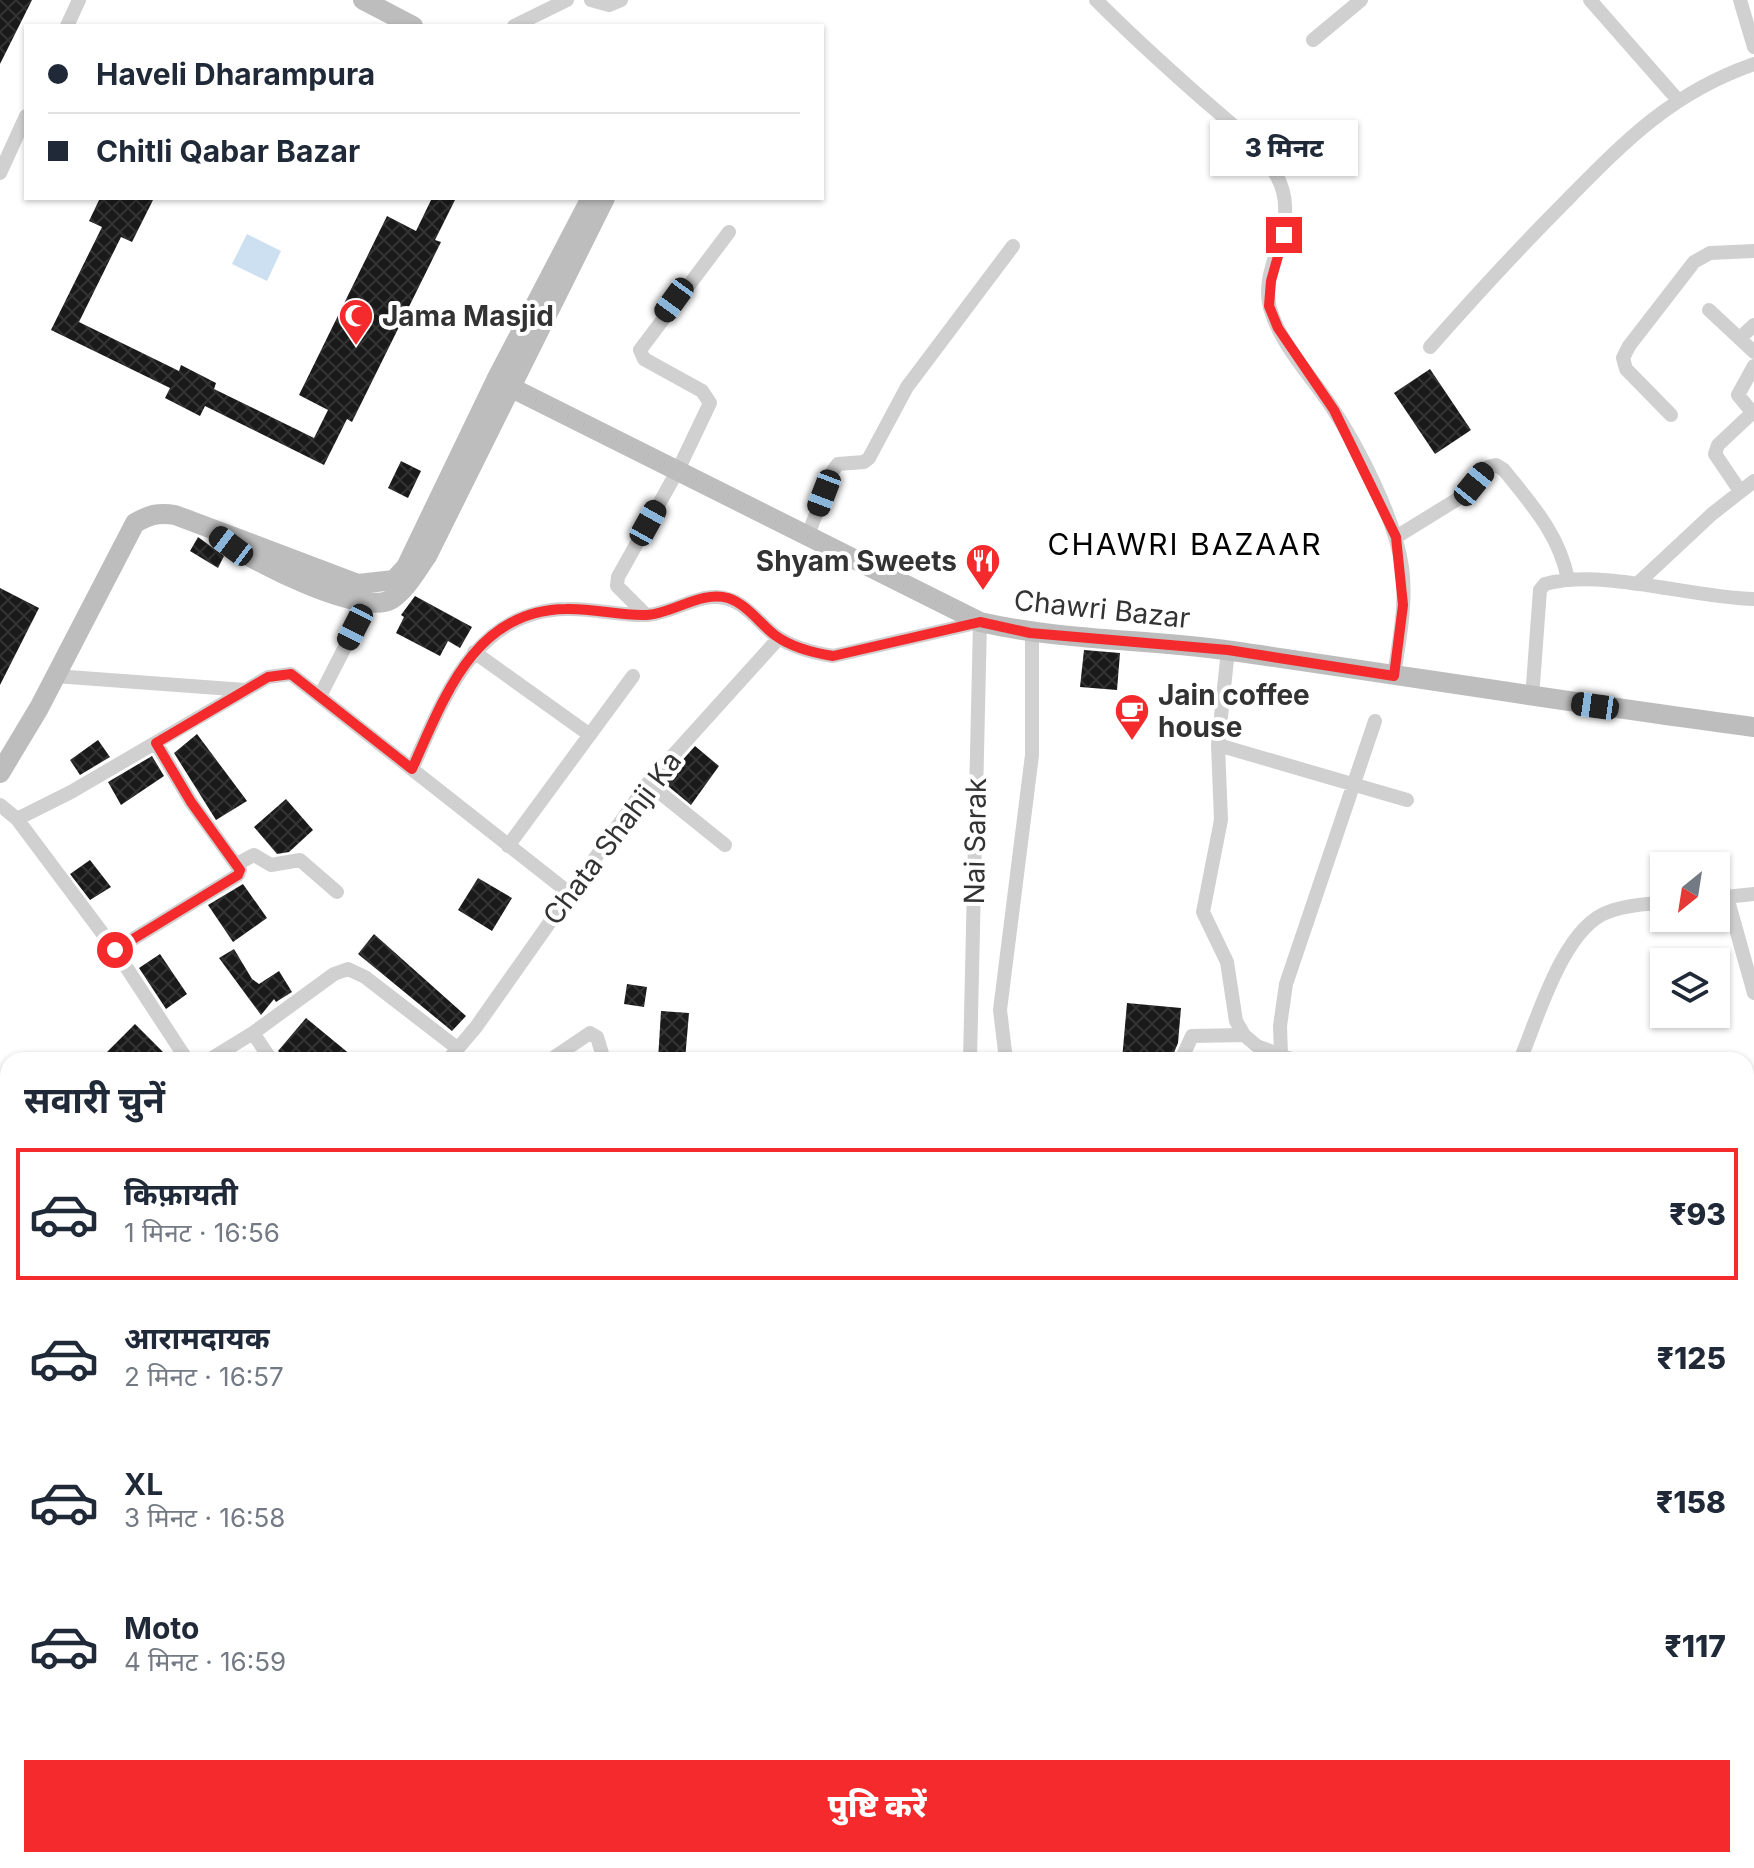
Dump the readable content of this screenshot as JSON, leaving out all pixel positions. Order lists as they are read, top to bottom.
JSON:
{
  "streets": {
    "street": ["Chawri Bazar", "Chata Shahji Ka", "Nai Sarak"]
  },
  "crossings": [
    ["Chawri Bazar", "Nai Sarak"]
  ],
  "districts": ["CHAWRI BAZAAR"],
  "places": {
    "mosque": ["Jama Masjid"],
    "restaurant": ["Shyam Sweets"],
    "cafe": ["Jain coffee house"]
  },
  "north": "bottom left",
  "page": {
    "banner": ["Haveli Dharampura", "Chitli Qabar Bazar"],
    "bubble": "3 मिनट",
    "heading": "सवारी चुनें",
    "list": [
      {
        "name": "किफ़ायती",
        "note": "1 मिनट · 16:56",
        "value": "₹93"
      },
      {
        "name": "आरामदायक",
        "note": "2 मिनट · 16:57",
        "value": "₹125"
      },
      {
        "name": "XL",
        "note": "3 मिनट · 16:58",
        "value": "₹158"
      },
      {
        "name": "Moto",
        "note": "4 मिनट · 16:59",
        "value": "₹117"
      }
    ],
    "buttons": "पुष्टि करें"
  }
}
